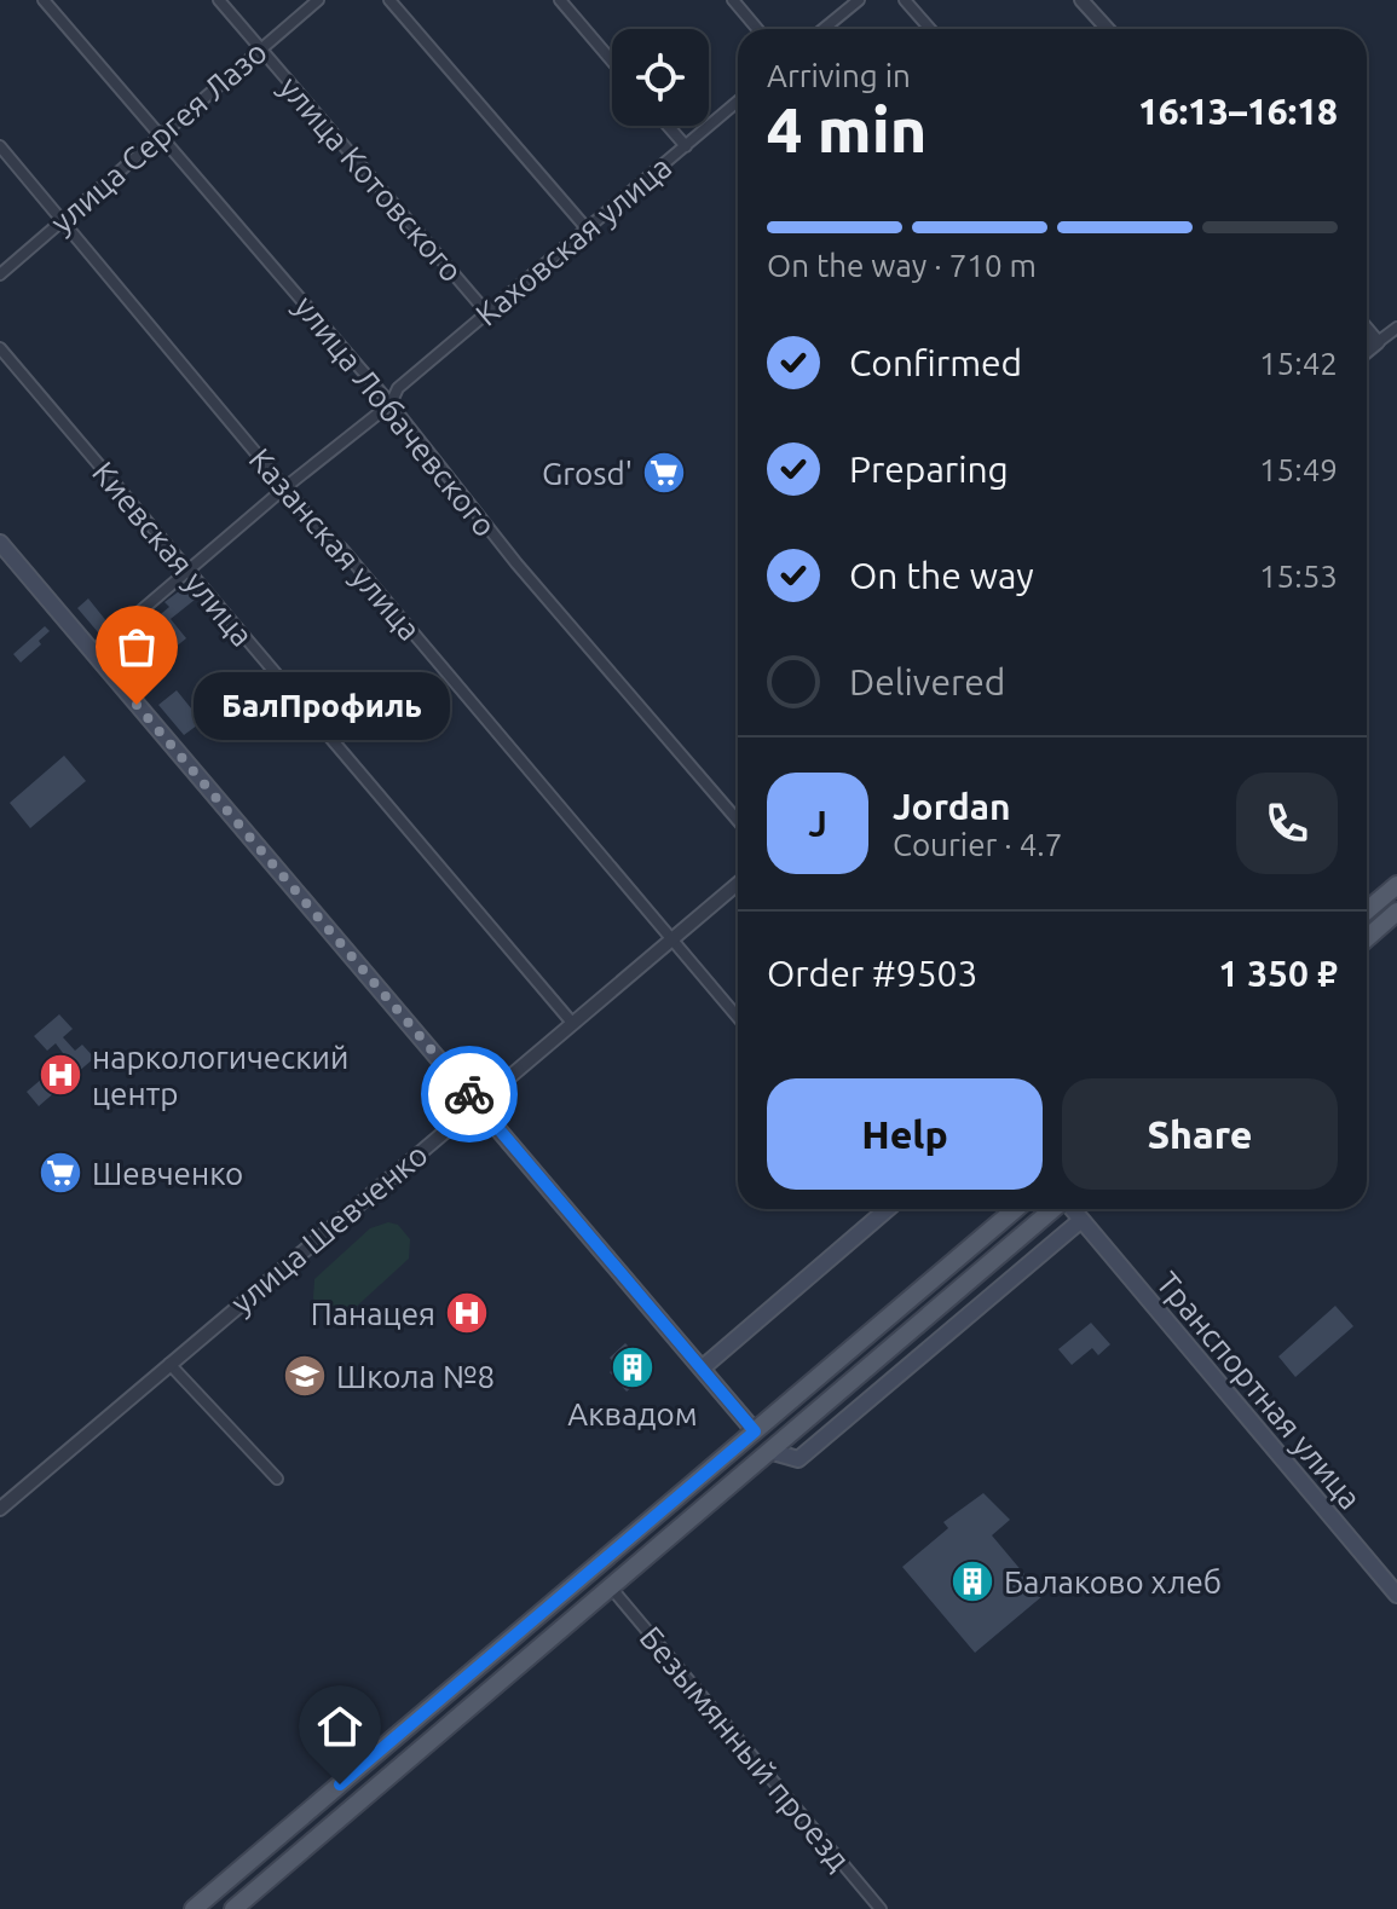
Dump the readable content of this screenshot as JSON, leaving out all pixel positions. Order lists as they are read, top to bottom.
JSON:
{
  "streets": {
    "main road": ["Транспортная улица"],
    "street": [
      "улица Сергея Лазо",
      "улица Котовского",
      "Каховская улица",
      "улица Лобачевского",
      "Казанская улица",
      "Киевская улица",
      "улица Шевченко",
      "Безымянный проезд"
    ]
  },
  "crossings": [
    ["улица Сергея Лазо", "улица Котовского"],
    ["улица Сергея Лазо", "улица Лобачевского"],
    ["улица Сергея Лазо", "Казанская улица"],
    ["улица Котовского", "Каховская улица"],
    ["Каховская улица", "улица Лобачевского"],
    ["Каховская улица", "Казанская улица"],
    ["Каховская улица", "Киевская улица"],
    ["Казанская улица", "улица Шевченко"],
    ["Киевская улица", "улица Шевченко"]
  ],
  "places": {
    "supermarket": ["Grosd'", "Шевченко"],
    "other": ["БалПрофиль"],
    "hospital": ["наркологический центр", "Панацея"],
    "building": ["Аквадом", "Балаково хлеб"],
    "school or university": ["Школа №8"]
  },
  "page": {
    "heading": ["4 min", "Arriving in", "16:13–16:18"],
    "panel": [
      "Jordan",
      "Courier · 4.7",
      "Order #9503",
      "1 350 ₽"
    ],
    "bar": "On the way · 710 m",
    "list": [
      ["Confirmed", "15:42"],
      ["Preparing", "15:49"],
      ["On the way", "15:53"],
      "Delivered"
    ],
    "bubble": "БалПрофиль",
    "round": "J",
    "buttons": ["Help", "Share"]
  }
}
